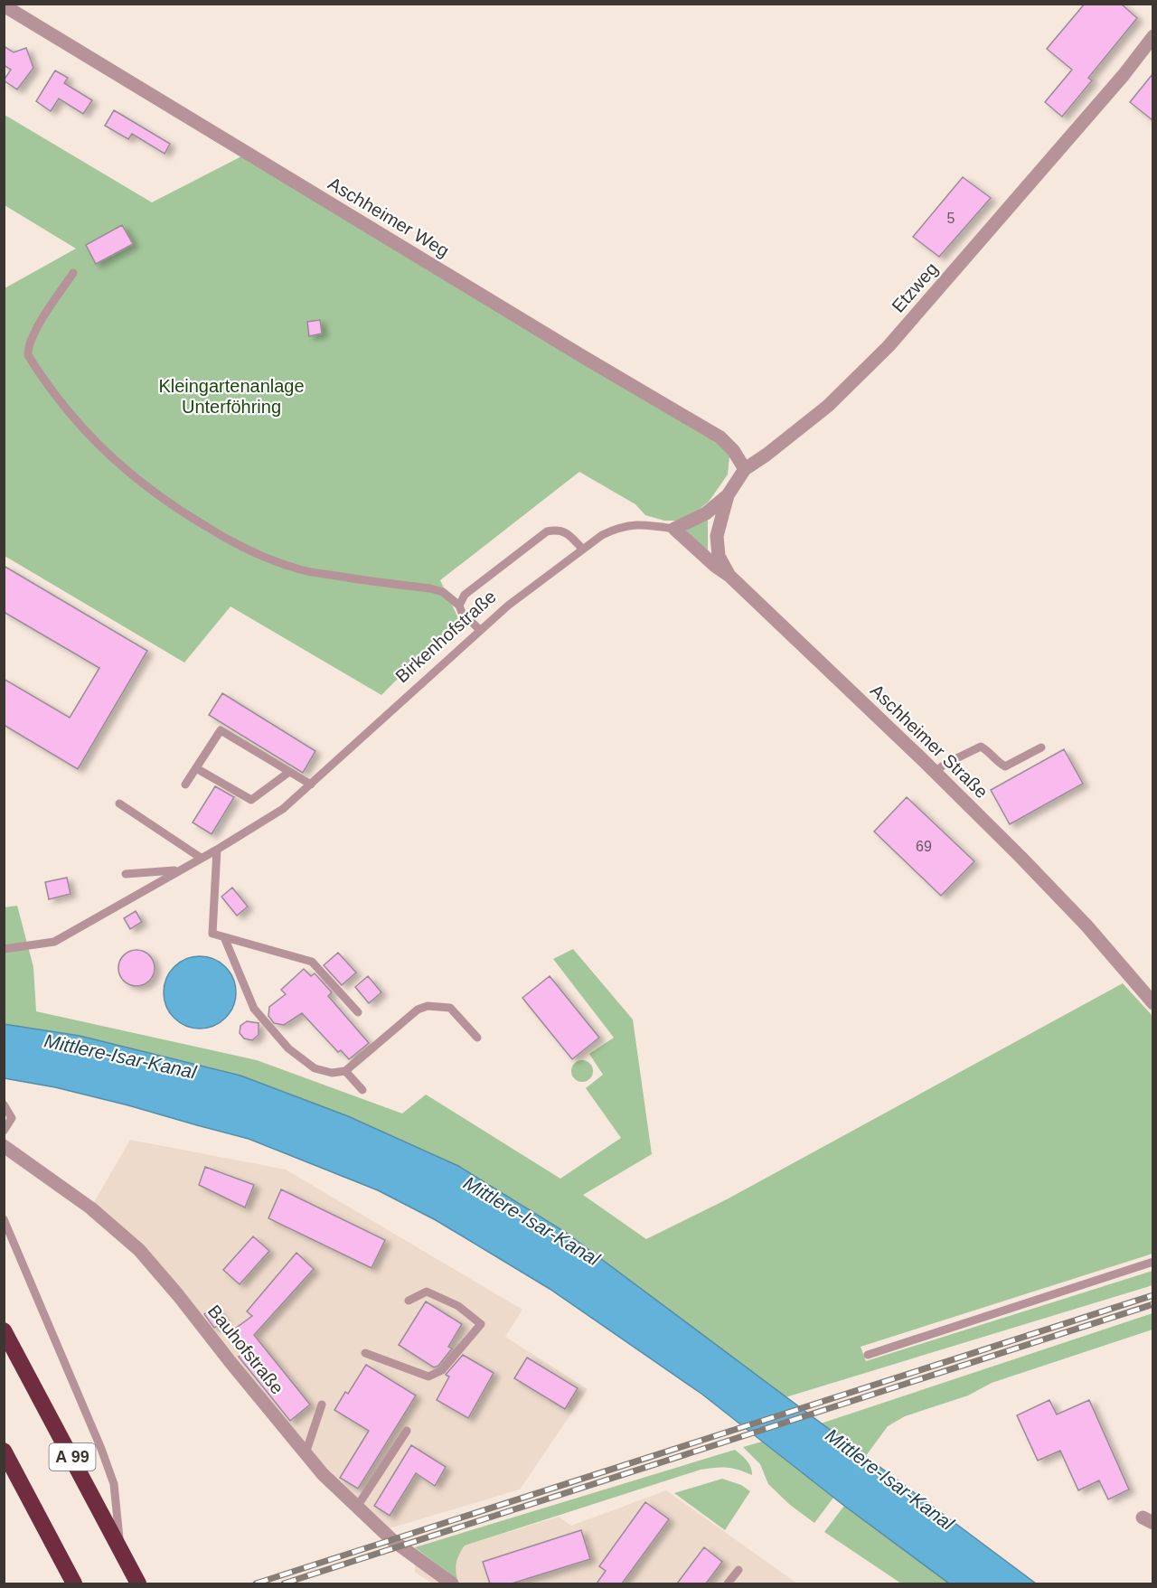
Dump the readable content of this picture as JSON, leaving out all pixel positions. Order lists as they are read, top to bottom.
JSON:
{
  "streets": {
    "highway": ["A 99"],
    "street": [
      "Aschheimer Weg",
      "Etzweg",
      "Aschheimer Straße",
      "Bauhofstraße"
    ],
    "lane": ["Birkenhofstraße"]
  },
  "crossings": [
    ["Aschheimer Weg", "Etzweg"],
    ["Etzweg", "Birkenhofstraße"],
    ["Etzweg", "Aschheimer Straße"]
  ],
  "water": ["Mittlere-Isar-Kanal"],
  "parks": ["Kleingartenanlage Unterföhring"],
  "house_numbers": ["5", "69"]
}
